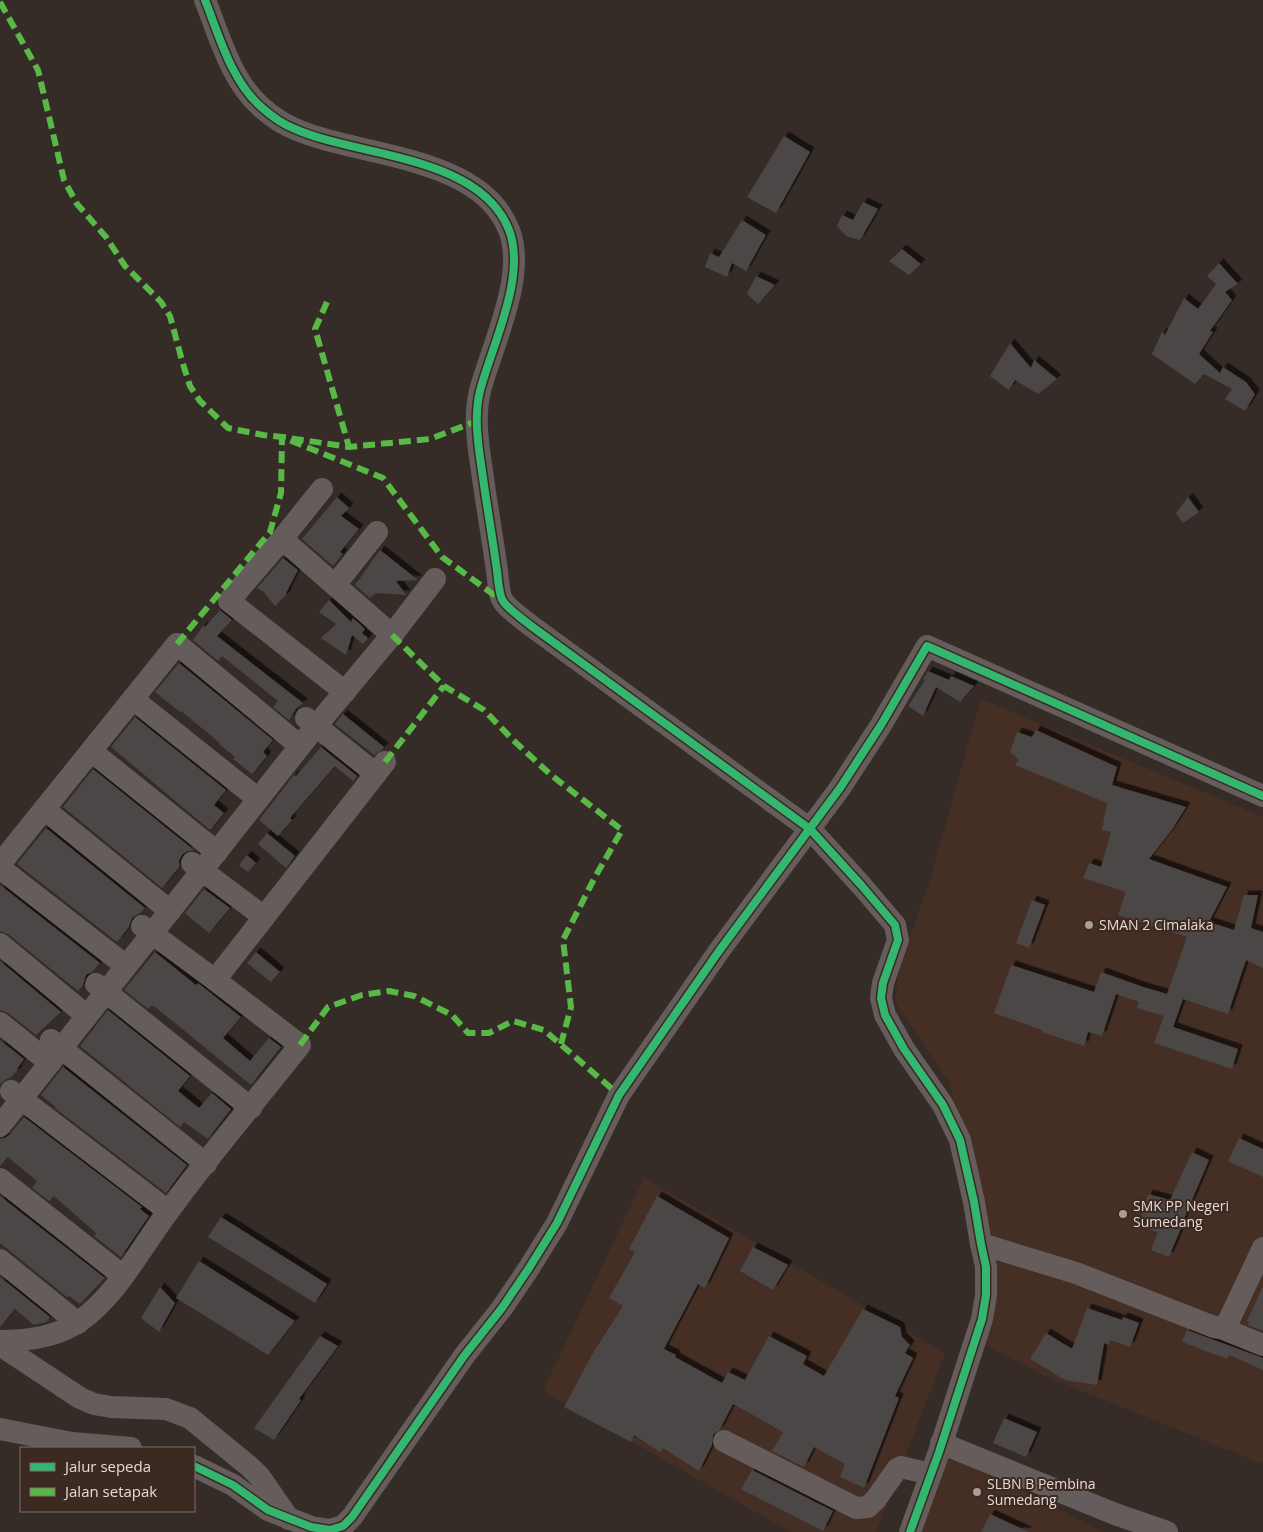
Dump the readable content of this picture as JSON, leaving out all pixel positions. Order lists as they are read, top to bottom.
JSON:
{
  "places": ["SMAN 2 Cimalaka", "SMK PP Negeri Sumedang", "SLBN B Pembina Sumedang"],
  "legend": ["Jalur sepeda", "Jalan setapak"]
}
